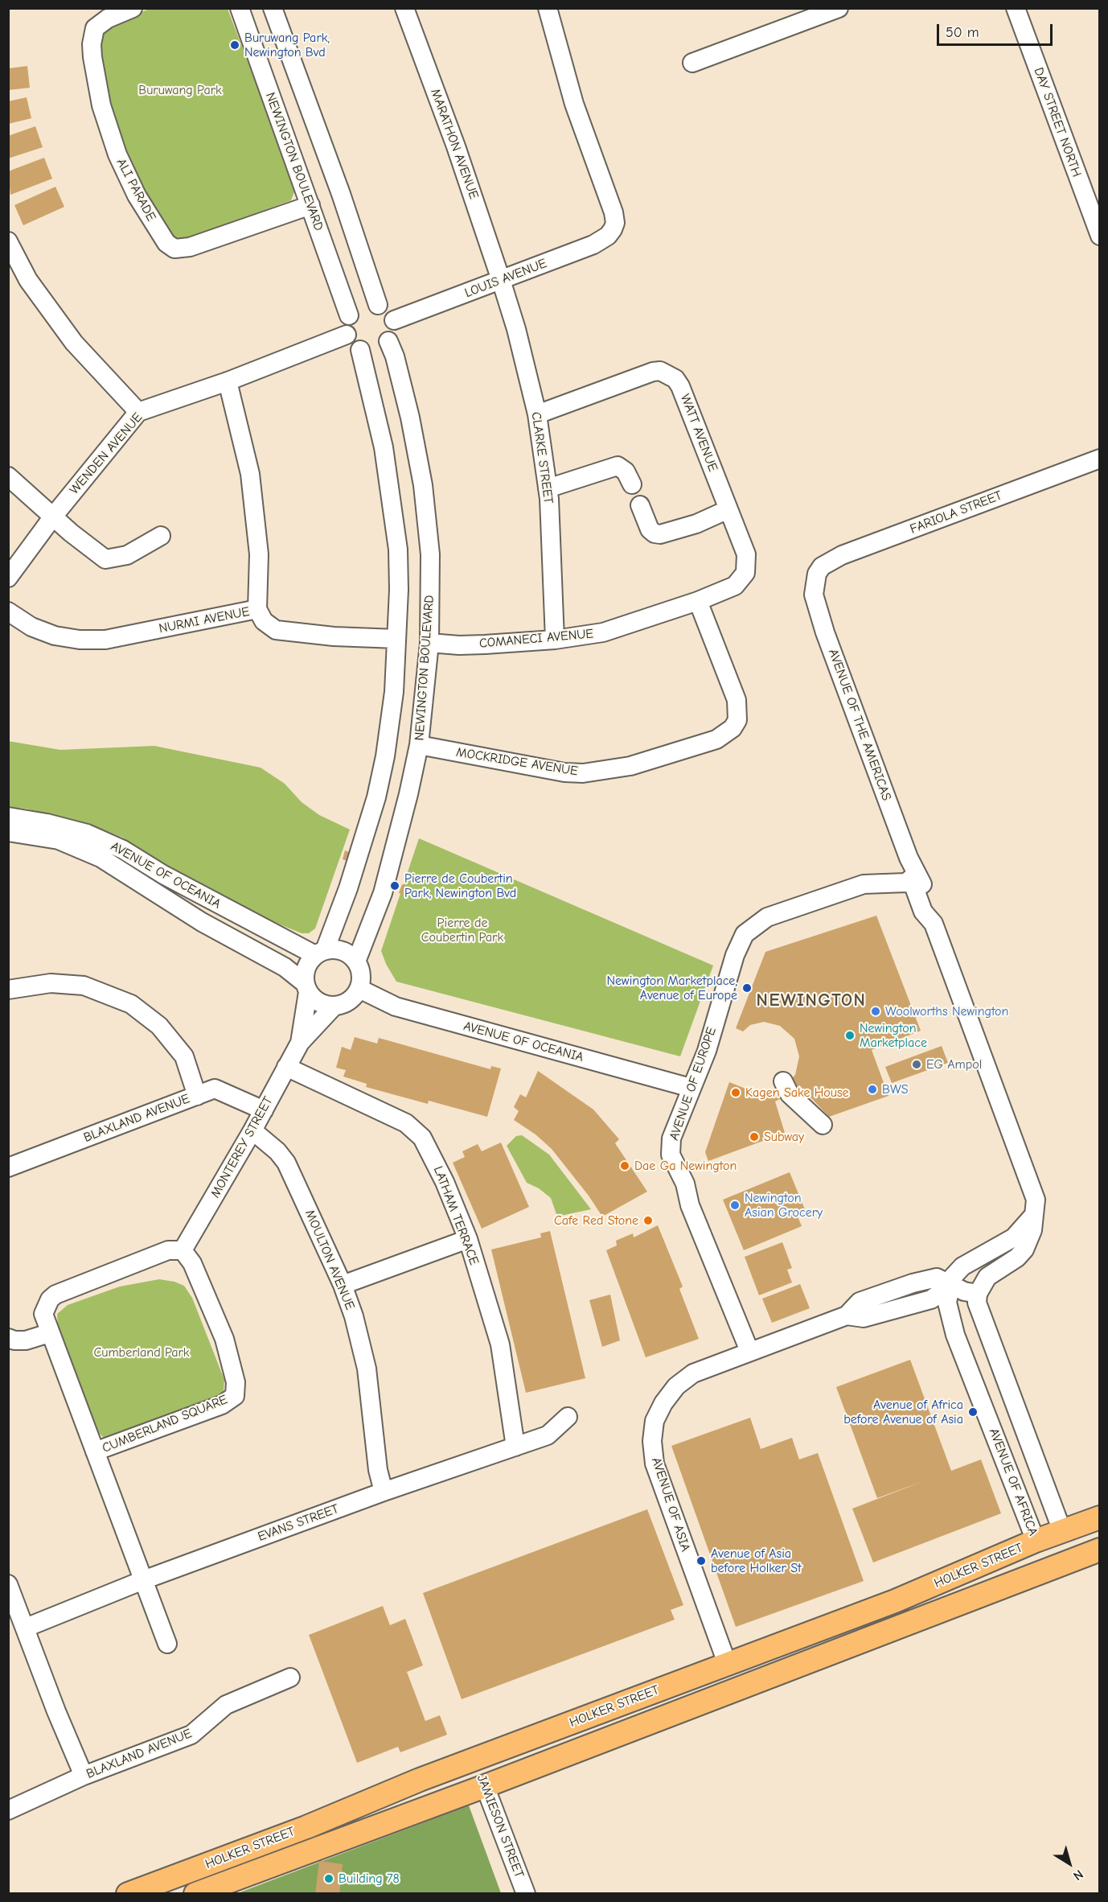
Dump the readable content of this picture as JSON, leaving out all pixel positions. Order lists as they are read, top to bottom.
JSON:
{
  "streets": {
    "main road": ["AVENUE OF AFRICA", "HOLKER STREET", "JAMIESON STREET"],
    "street": [
      "DAY STREET NORTH",
      "MARATHON AVENUE",
      "NEWINGTON BOULEVARD",
      "ALI PARADE",
      "LOUIS AVENUE",
      "WATT AVENUE",
      "WENDEN AVENUE",
      "CLARKE STREET",
      "FARIOLA STREET",
      "NURMI AVENUE",
      "COMANECI AVENUE",
      "AVENUE OF THE AMERICAS",
      "MOCKRIDGE AVENUE",
      "AVENUE OF OCEANIA",
      "AVENUE OF EUROPE",
      "BLAXLAND AVENUE",
      "MONTEREY STREET",
      "LATHAM TERRACE",
      "MOULTON AVENUE",
      "CUMBERLAND SQUARE",
      "AVENUE OF ASIA",
      "EVANS STREET"
    ]
  },
  "crossings": [
    ["MARATHON AVENUE", "LOUIS AVENUE"],
    ["MARATHON AVENUE", "CLARKE STREET"],
    ["NEWINGTON BOULEVARD", "ALI PARADE"],
    ["NEWINGTON BOULEVARD", "LOUIS AVENUE"],
    ["NEWINGTON BOULEVARD", "WENDEN AVENUE"],
    ["NEWINGTON BOULEVARD", "COMANECI AVENUE"],
    ["NEWINGTON BOULEVARD", "MOCKRIDGE AVENUE"],
    ["NEWINGTON BOULEVARD", "AVENUE OF OCEANIA"],
    ["NEWINGTON BOULEVARD", "MONTEREY STREET"],
    ["LOUIS AVENUE", "WENDEN AVENUE"],
    ["LOUIS AVENUE", "CLARKE STREET"],
    ["WATT AVENUE", "CLARKE STREET"],
    ["WATT AVENUE", "COMANECI AVENUE"],
    ["CLARKE STREET", "COMANECI AVENUE"],
    ["FARIOLA STREET", "AVENUE OF THE AMERICAS"],
    ["COMANECI AVENUE", "MOCKRIDGE AVENUE"],
    ["AVENUE OF THE AMERICAS", "AVENUE OF EUROPE"],
    ["AVENUE OF THE AMERICAS", "AVENUE OF ASIA"],
    ["AVENUE OF OCEANIA", "AVENUE OF EUROPE"],
    ["AVENUE OF OCEANIA", "MONTEREY STREET"],
    ["AVENUE OF EUROPE", "AVENUE OF ASIA"],
    ["BLAXLAND AVENUE", "MONTEREY STREET"],
    ["MONTEREY STREET", "LATHAM TERRACE"],
    ["MONTEREY STREET", "MOULTON AVENUE"],
    ["MONTEREY STREET", "CUMBERLAND SQUARE"],
    ["LATHAM TERRACE", "EVANS STREET"],
    ["MOULTON AVENUE", "EVANS STREET"],
    ["AVENUE OF AFRICA", "AVENUE OF ASIA"],
    ["AVENUE OF AFRICA", "HOLKER STREET"],
    ["AVENUE OF ASIA", "HOLKER STREET"],
    ["HOLKER STREET", "JAMIESON STREET"]
  ],
  "districts": ["NEWINGTON"],
  "parks": ["Buruwang Park", "Pierre de Coubertin Park", "Cumberland Park"],
  "places": [
    "Buruwang Park, Newington Bvd",
    "Pierre de Coubertin Park, Newington Bvd",
    "Newington Marketplace, Avenue of Europe",
    "Woolworths Newington",
    "Newington Marketplace",
    "EG Ampol",
    "BWS",
    "Kagen Sake House",
    "Subway",
    "Dae Ga Newington",
    "Newington Asian Grocery",
    "Cafe Red Stone",
    "Avenue of Africa before Avenue of Asia",
    "Avenue of Asia before Holker St",
    "Building 78"
  ],
  "scale_bar": "50 m",
  "north": "bottom right"
}
